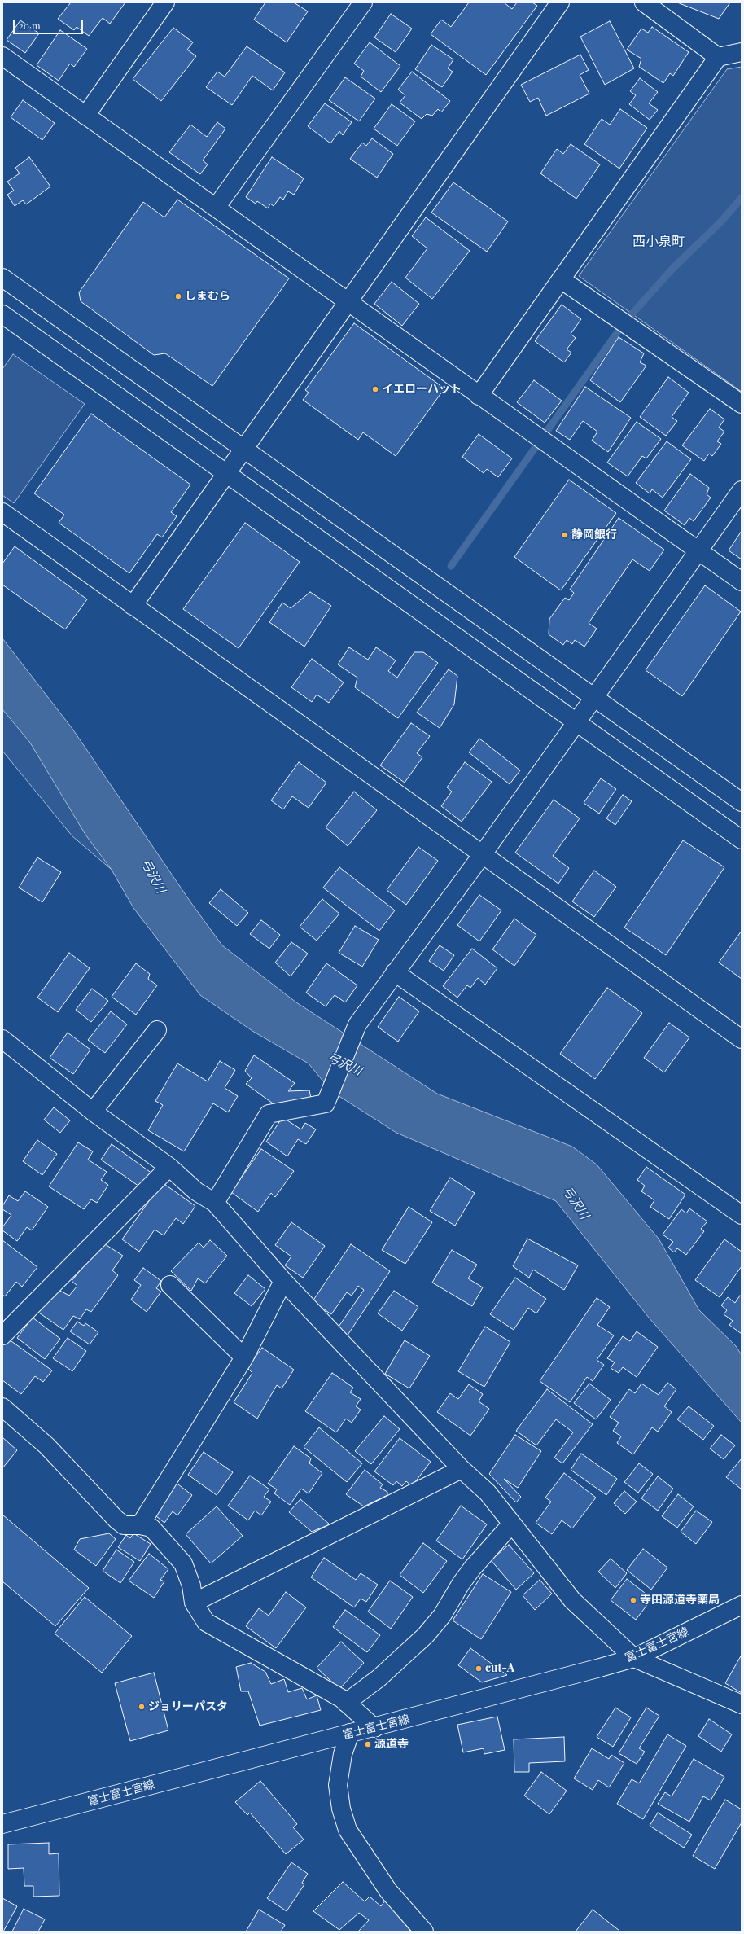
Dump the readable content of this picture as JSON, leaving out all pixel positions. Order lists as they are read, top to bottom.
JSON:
{
  "streets": {
    "street": ["富士富士宮線"]
  },
  "districts": ["西小泉町"],
  "water": ["弓沢川"],
  "places": [
    "しまむら",
    "イエローハット",
    "静岡銀行",
    "寺田源道寺薬局",
    "cut-A",
    "ジョリーパスタ",
    "源道寺"
  ],
  "scale_bar": "20 m"
}
